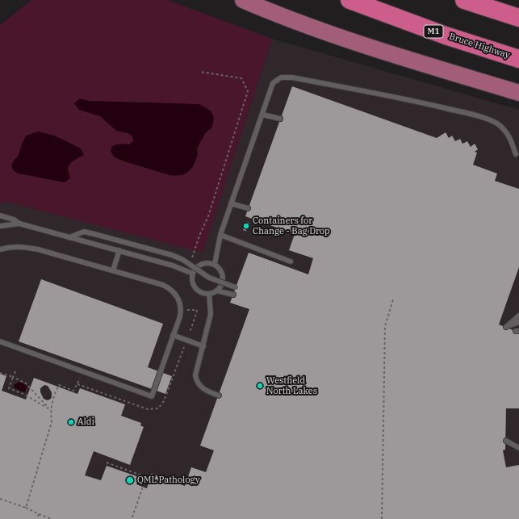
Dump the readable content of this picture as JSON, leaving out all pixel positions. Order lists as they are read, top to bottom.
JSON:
{
  "streets": {
    "highway": ["M1", "Bruce Highway"]
  },
  "places": [
    "Containers for Change - Bag Drop",
    "Westfield North Lakes",
    "Aldi",
    "QML Pathology"
  ]
}
